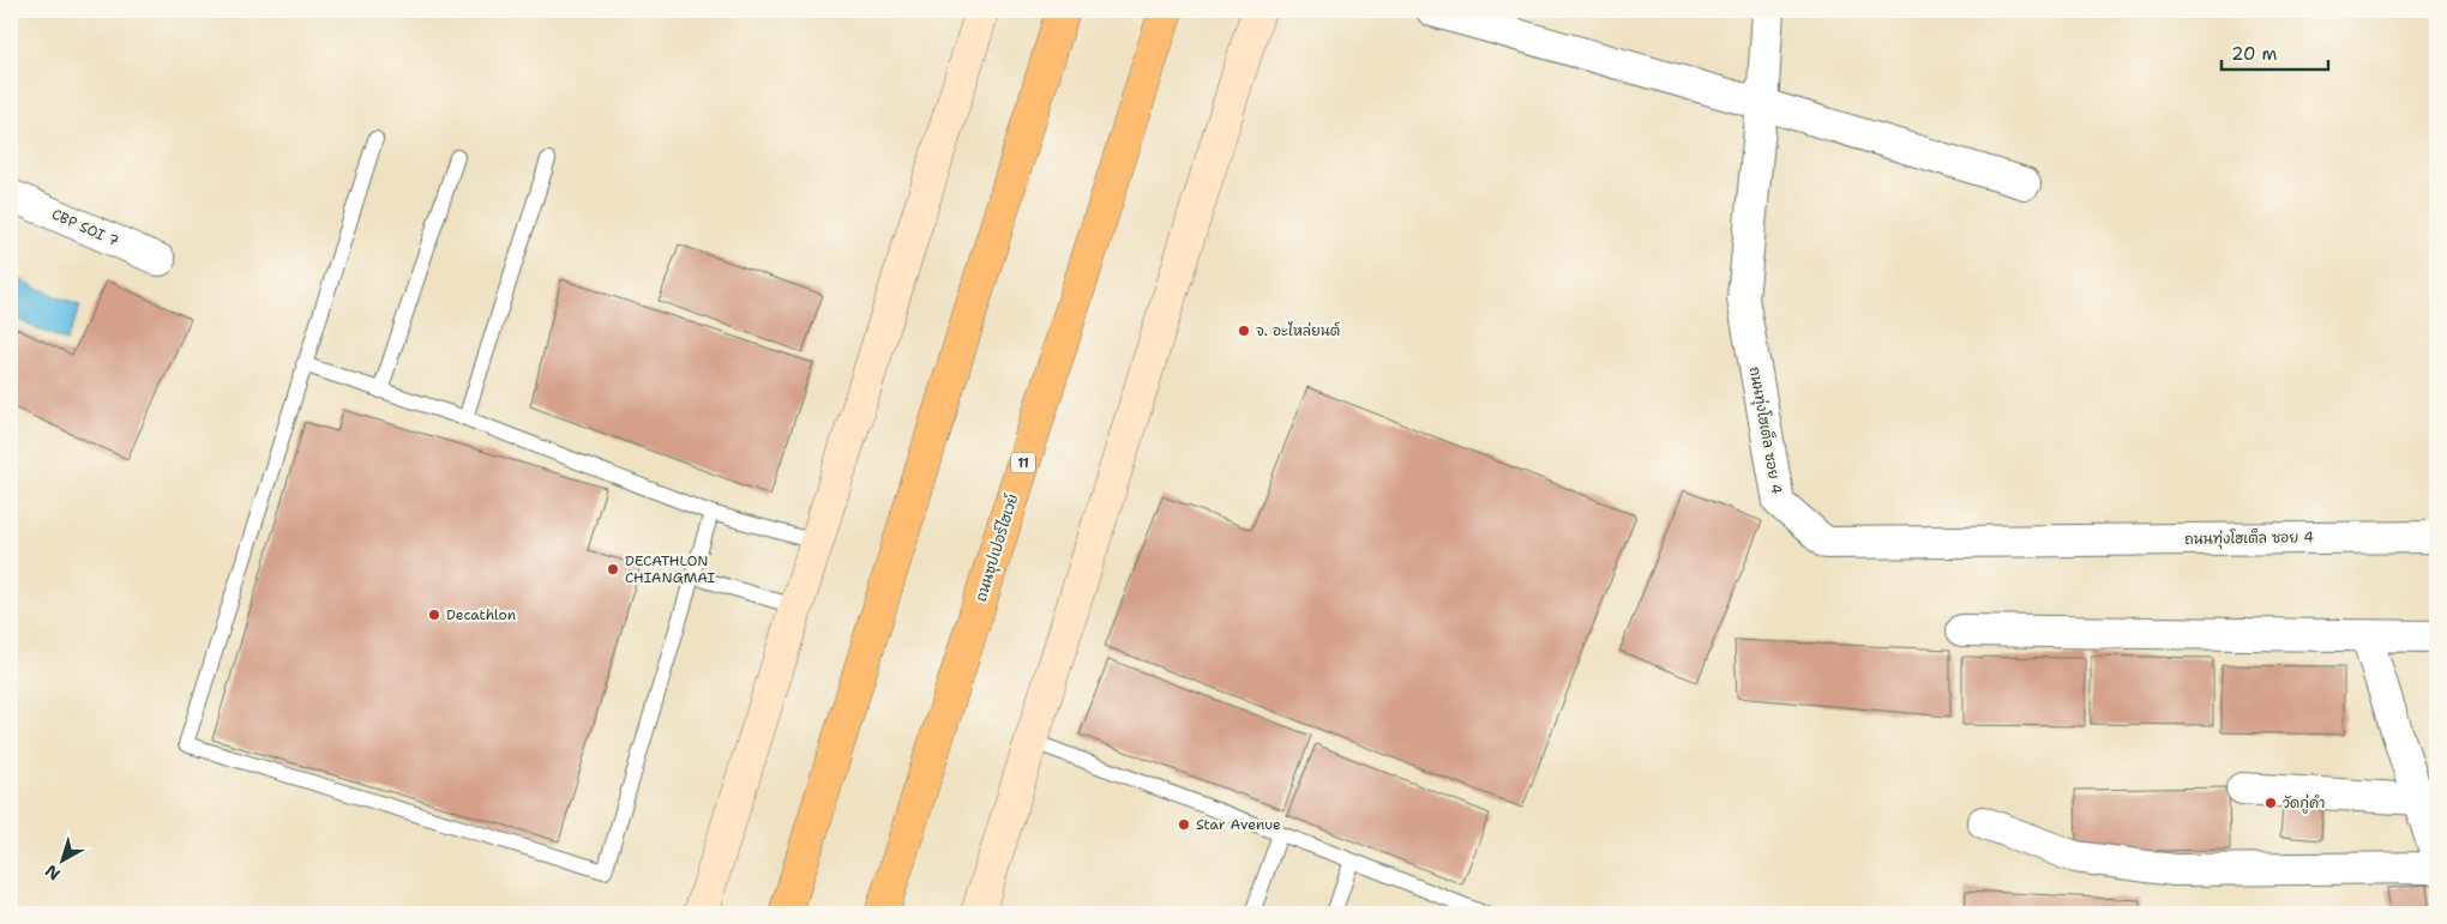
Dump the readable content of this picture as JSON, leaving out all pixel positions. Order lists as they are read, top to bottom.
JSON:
{
  "streets": {
    "highway": ["11", "ถนนซุปเปอร์ไฮเวย์"],
    "street": ["CBP SOI 7", "ถนนทุ่งโฮเต็ล ซอย 4"]
  },
  "places": [
    "จ. อะไหล่ยนต์",
    "DECATHLON CHIANGMAI",
    "Decathlon",
    "วัดกู่คำ",
    "Star Avenue"
  ],
  "scale_bar": "20 m",
  "north": "bottom left"
}
